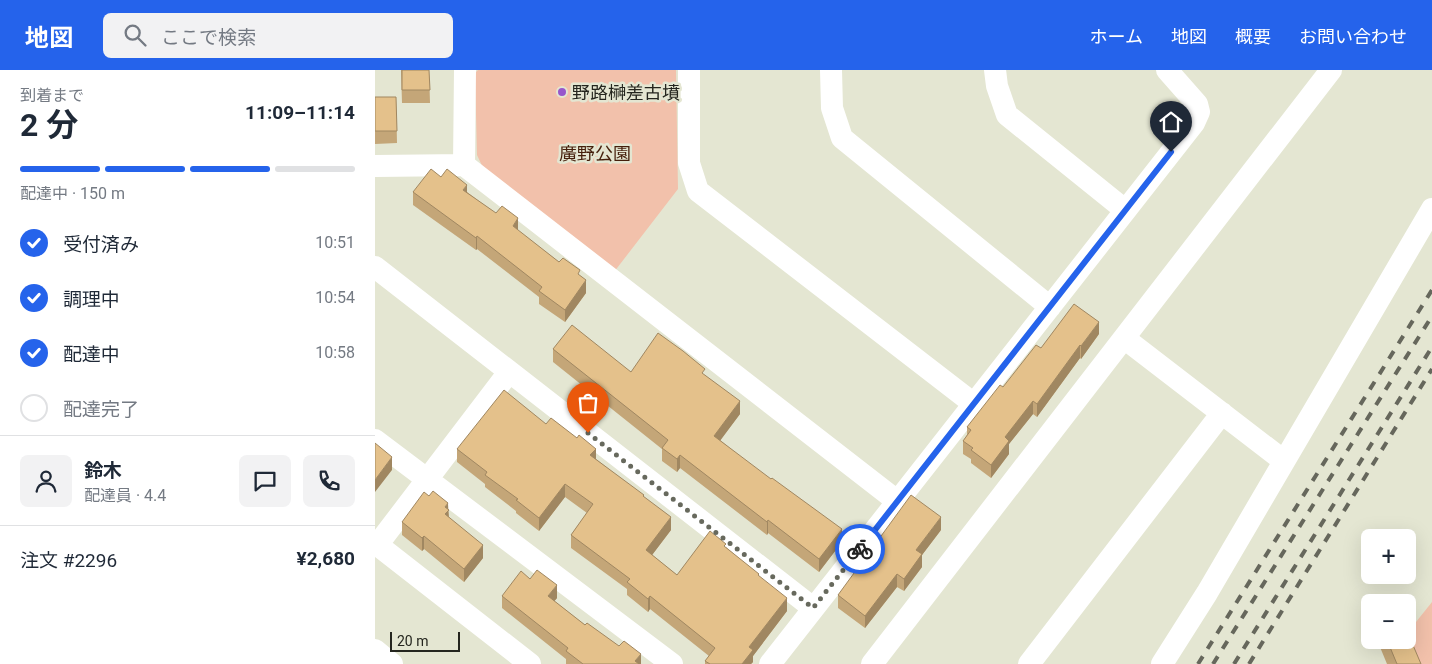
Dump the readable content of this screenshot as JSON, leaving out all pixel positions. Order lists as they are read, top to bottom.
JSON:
{
  "parks": ["廣野公園"],
  "places": ["野路榊差古墳"],
  "scale_bar": "20 m",
  "page": {
    "header": "地図",
    "search": "ここで検索",
    "nav": [
      "ホーム",
      "地図",
      "概要",
      "お問い合わせ"
    ],
    "heading": ["2 分", "到着まで", "11:09–11:14"],
    "panel": [
      "鈴木",
      "配達員 · 4.4",
      "注文 #2296",
      "¥2,680"
    ],
    "bar": "配達中 · 150 m",
    "list": [
      ["受付済み", "10:51"],
      ["調理中", "10:54"],
      ["配達中", "10:58"],
      "配達完了"
    ],
    "map_buttons": ["+", "−"],
    "scale": "20 m"
  }
}
